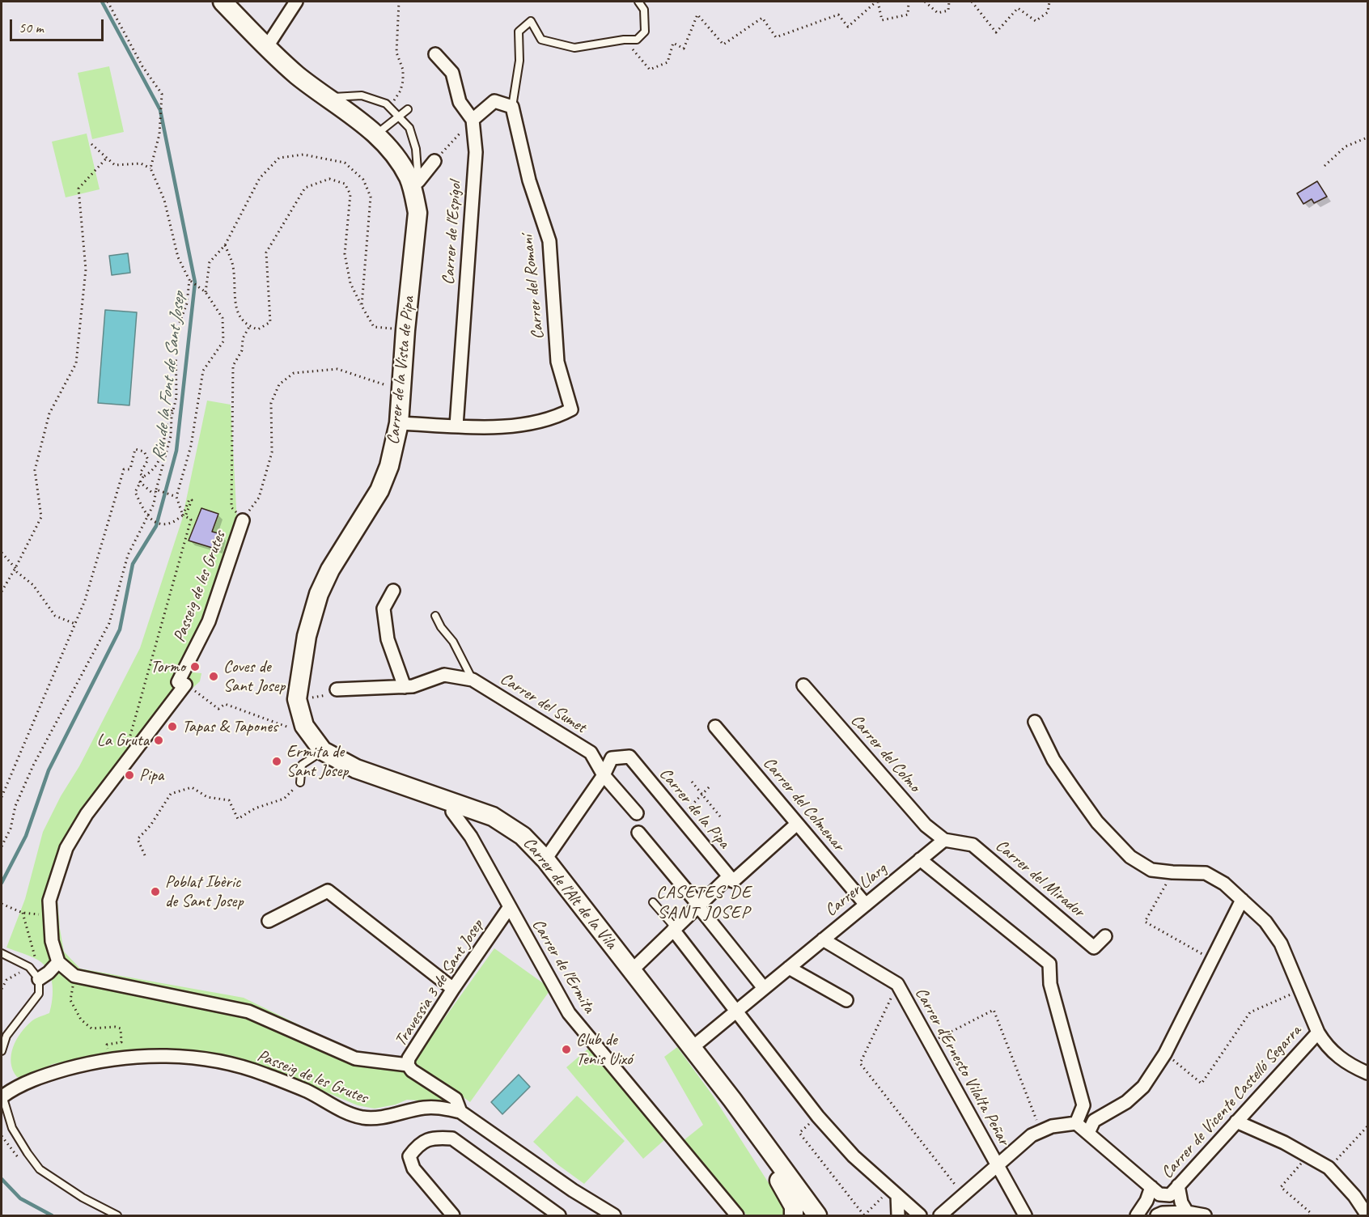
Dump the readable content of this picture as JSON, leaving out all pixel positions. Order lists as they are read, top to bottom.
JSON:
{
  "streets": {
    "main road": ["Carrer de la Vista de Pipa", "Carrer de l'Alt de la Vila"],
    "street": [
      "Carrer de l'Espígol",
      "Carrer del Romaní",
      "Passeig de les Grutes",
      "Carrer del Sumet",
      "Carrer del Colmo",
      "Carrer del Colmenar",
      "Carrer de la Pipa",
      "Carrer del Mirador",
      "Carrer Llarg",
      "Carrer de l'Ermita",
      "Travessia 3 de Sant Josep",
      "Carrer d'Ernesto Vilalta Peñar",
      "Carrer de Vicente Castelló Segarra"
    ]
  },
  "crossings": [
    ["Carrer de l'Espígol", "Carrer del Romaní"],
    ["Carrer de la Vista de Pipa", "Carrer de l'Alt de la Vila"],
    ["Passeig de les Grutes", "Travessia 3 de Sant Josep"],
    ["Carrer del Sumet", "Carrer de la Pipa"],
    ["Carrer del Colmo", "Carrer del Mirador"],
    ["Carrer del Colmo", "Carrer Llarg"],
    ["Carrer del Colmenar", "Carrer Llarg"],
    ["Carrer del Mirador", "Carrer Llarg"],
    ["Carrer Llarg", "Carrer de l'Alt de la Vila"],
    ["Carrer Llarg", "Carrer d'Ernesto Vilalta Peñar"],
    ["Carrer de l'Ermita", "Travessia 3 de Sant Josep"]
  ],
  "districts": ["CASETES DE SANT JOSEP"],
  "water": ["Riu de la Font de Sant Josep"],
  "places": [
    "Tormo",
    "Coves de Sant Josep",
    "Tapas & Tapones",
    "La Gruta",
    "Ermita de Sant Josep",
    "Pipa",
    "Poblat Ibèric de Sant Josep",
    "Club de Tenis Uixó"
  ],
  "scale_bar": "50 m"
}
